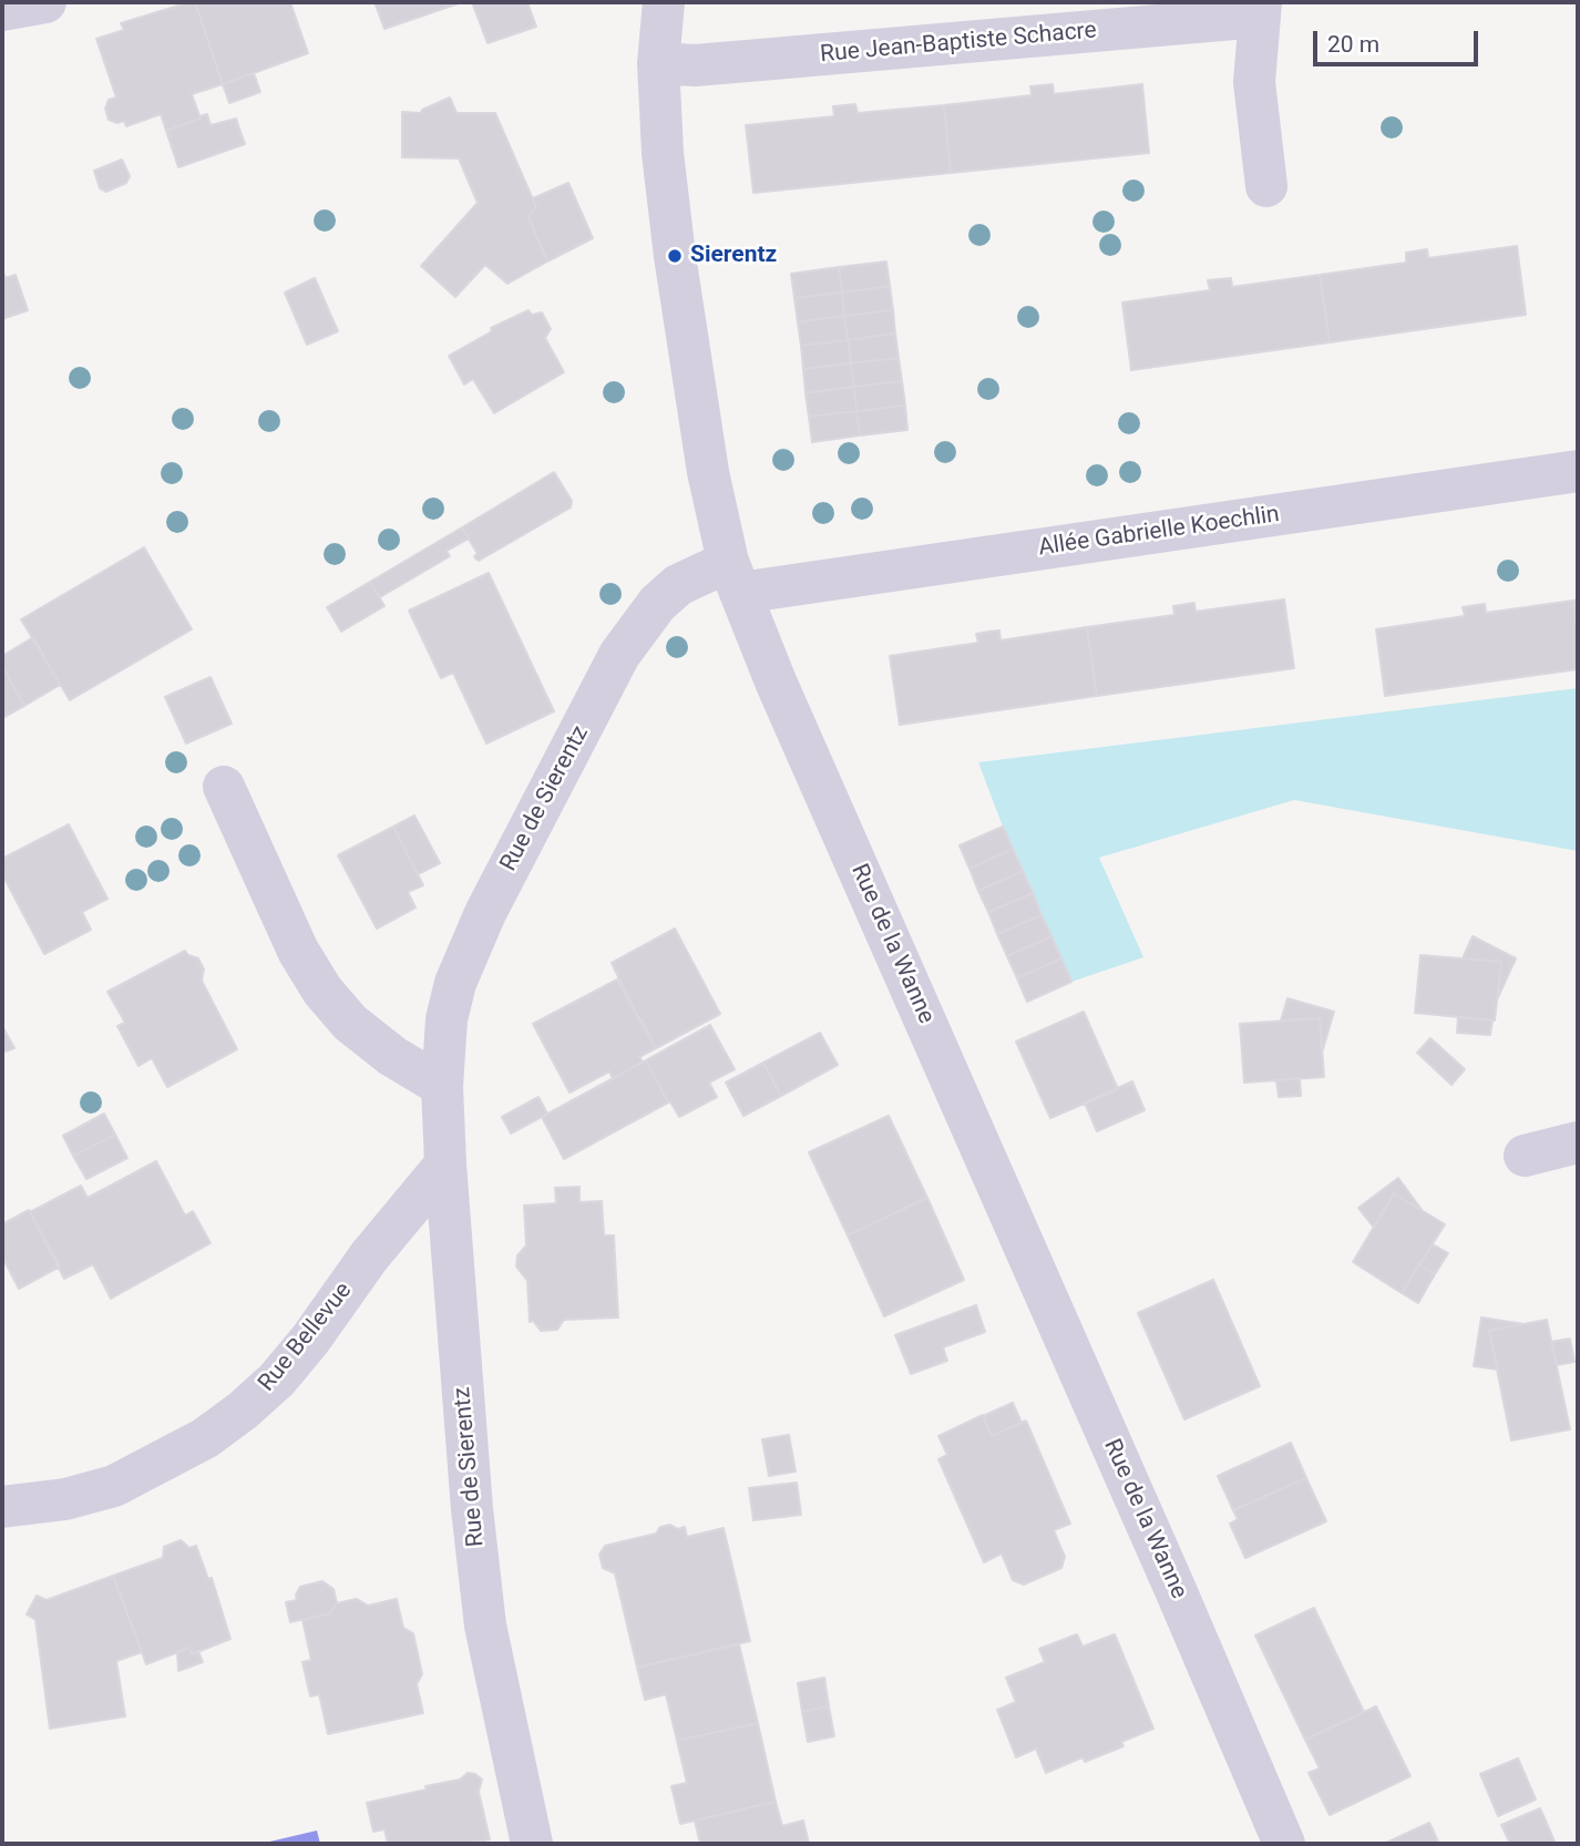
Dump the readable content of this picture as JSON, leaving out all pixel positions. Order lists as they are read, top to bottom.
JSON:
{
  "streets": {
    "street": [
      "Rue Jean-Baptiste Schacre",
      "Allée Gabrielle Koechlin",
      "Rue de Sierentz",
      "Rue de la Wanne",
      "Rue Bellevue"
    ]
  },
  "crossings": [
    ["Rue Jean-Baptiste Schacre", "Rue de la Wanne"],
    ["Allée Gabrielle Koechlin", "Rue de Sierentz"],
    ["Allée Gabrielle Koechlin", "Rue de la Wanne"],
    ["Rue de Sierentz", "Rue de la Wanne"],
    ["Rue de Sierentz", "Rue Bellevue"]
  ],
  "places": ["Sierentz"],
  "scale_bar": "20 m"
}
